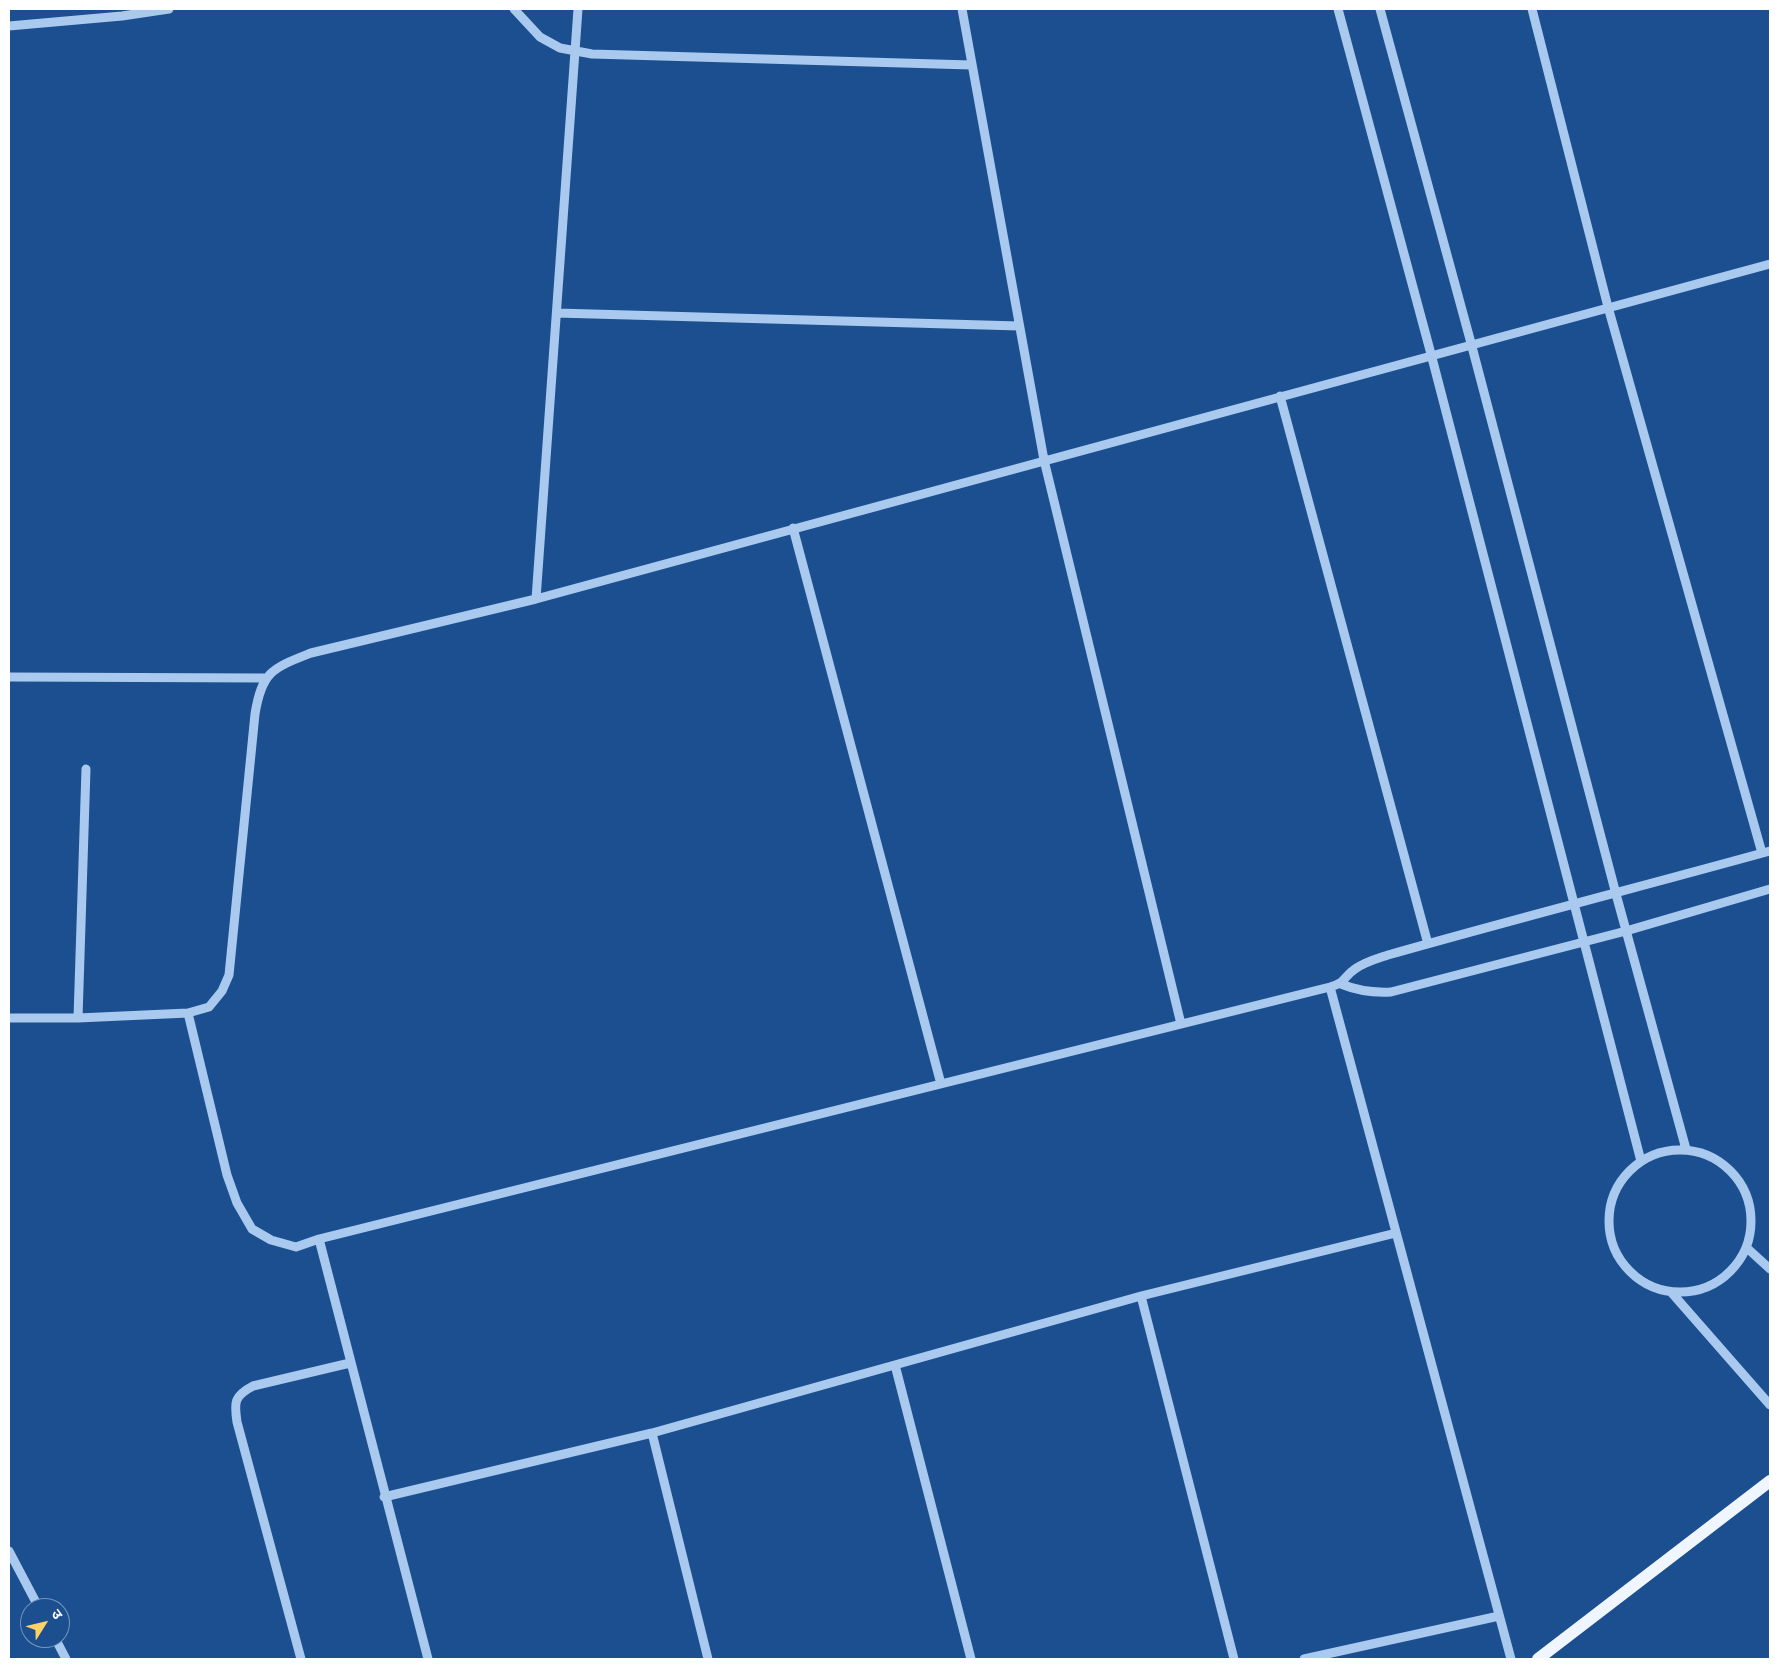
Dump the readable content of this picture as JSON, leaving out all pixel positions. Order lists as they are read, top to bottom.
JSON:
{
  "north": "top right"
}
